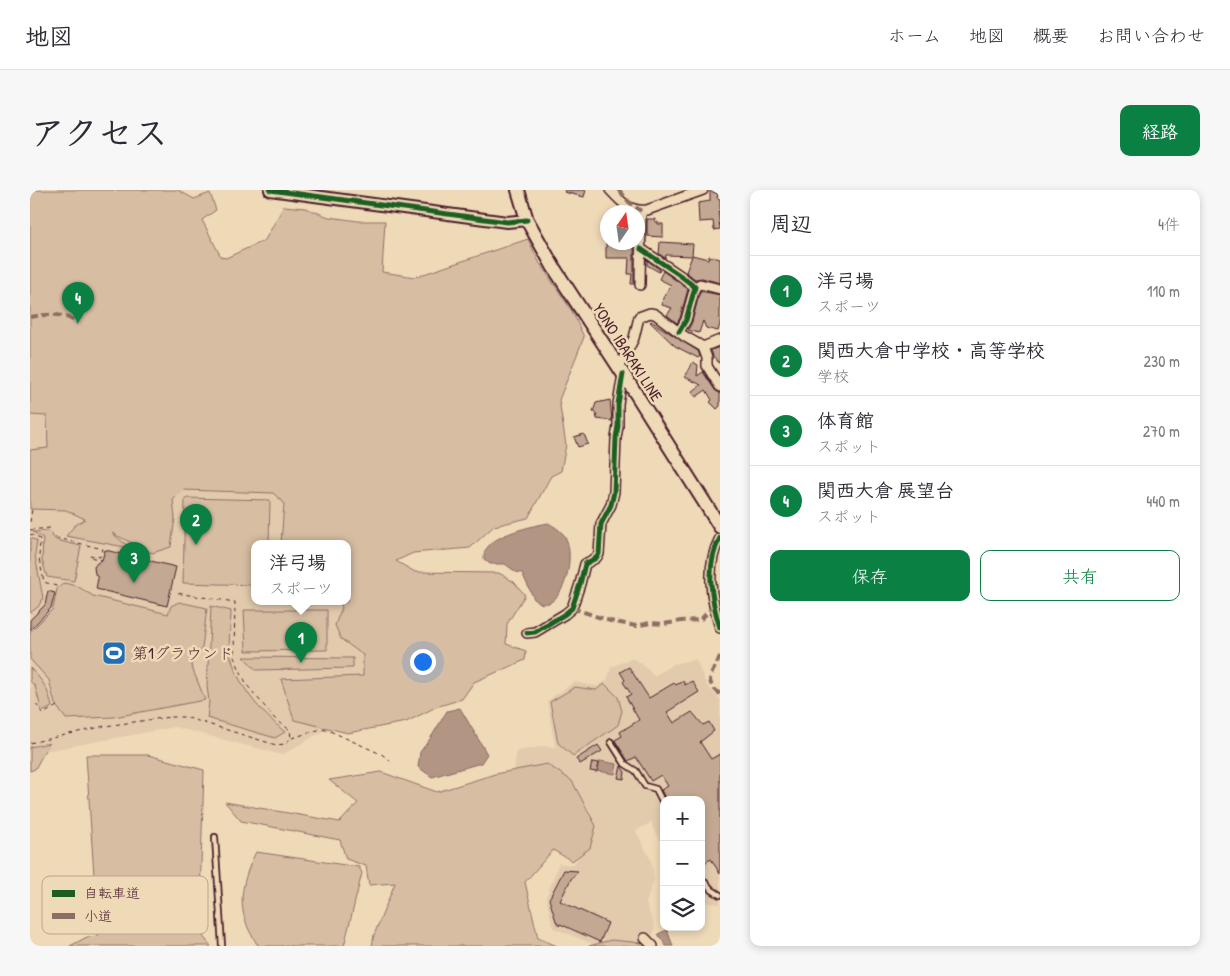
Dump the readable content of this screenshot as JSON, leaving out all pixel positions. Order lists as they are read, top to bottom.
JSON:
{
  "streets": {
    "main road": ["YONO IBARAKI LINE"]
  },
  "places": {
    "sports": ["第1グラウンド"]
  },
  "legend": ["自転車道", "小道"],
  "north": "top",
  "page": {
    "header": "地図",
    "nav": [
      "ホーム",
      "地図",
      "概要",
      "お問い合わせ"
    ],
    "title": "アクセス",
    "buttons": [
      "経路",
      ["保存", "共有"]
    ],
    "heading": ["周辺", "4件"],
    "list": [
      {
        "mark": "1",
        "name": "洋弓場",
        "note": "スポーツ",
        "value": "110 m"
      },
      {
        "mark": "2",
        "name": "関西大倉中学校・高等学校",
        "note": "学校",
        "value": "230 m"
      },
      {
        "mark": "3",
        "name": "体育館",
        "note": "スポット",
        "value": "270 m"
      },
      {
        "mark": "4",
        "name": "関西大倉 展望台",
        "note": "スポット",
        "value": "440 m"
      }
    ],
    "pins": [
      "4",
      "2",
      "3",
      "1"
    ],
    "popup": ["洋弓場", "スポーツ"],
    "map_buttons": ["+", "−"]
  }
}
